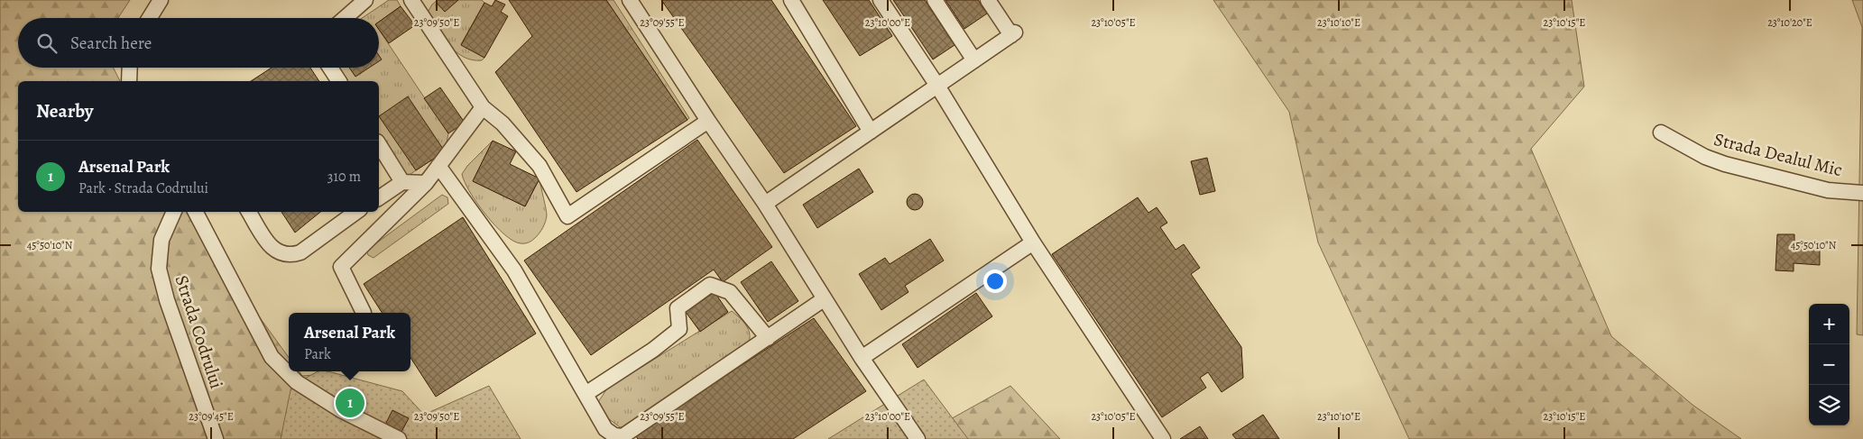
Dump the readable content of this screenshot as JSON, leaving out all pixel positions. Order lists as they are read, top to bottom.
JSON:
{
  "streets": {
    "street": ["Strada Dealul Mic", "Strada Codrului"]
  },
  "page": {
    "search": "Search here",
    "heading": "Nearby",
    "list": [
      {
        "mark": "1",
        "name": "Arsenal Park",
        "note": "Park · Strada Codrului",
        "value": "310 m"
      }
    ],
    "map_buttons": ["+", "−"],
    "popup": ["Arsenal Park", "Park"],
    "pins": "1"
  },
  "coordinates": [
    "23°09'50\"E",
    "23°09'55\"E",
    "23°10'00\"E",
    "23°10'05\"E",
    "23°10'10\"E",
    "23°10'15\"E",
    "23°10'20\"E",
    "45°50'10\"N",
    "23°09'45\"E"
  ]
}
